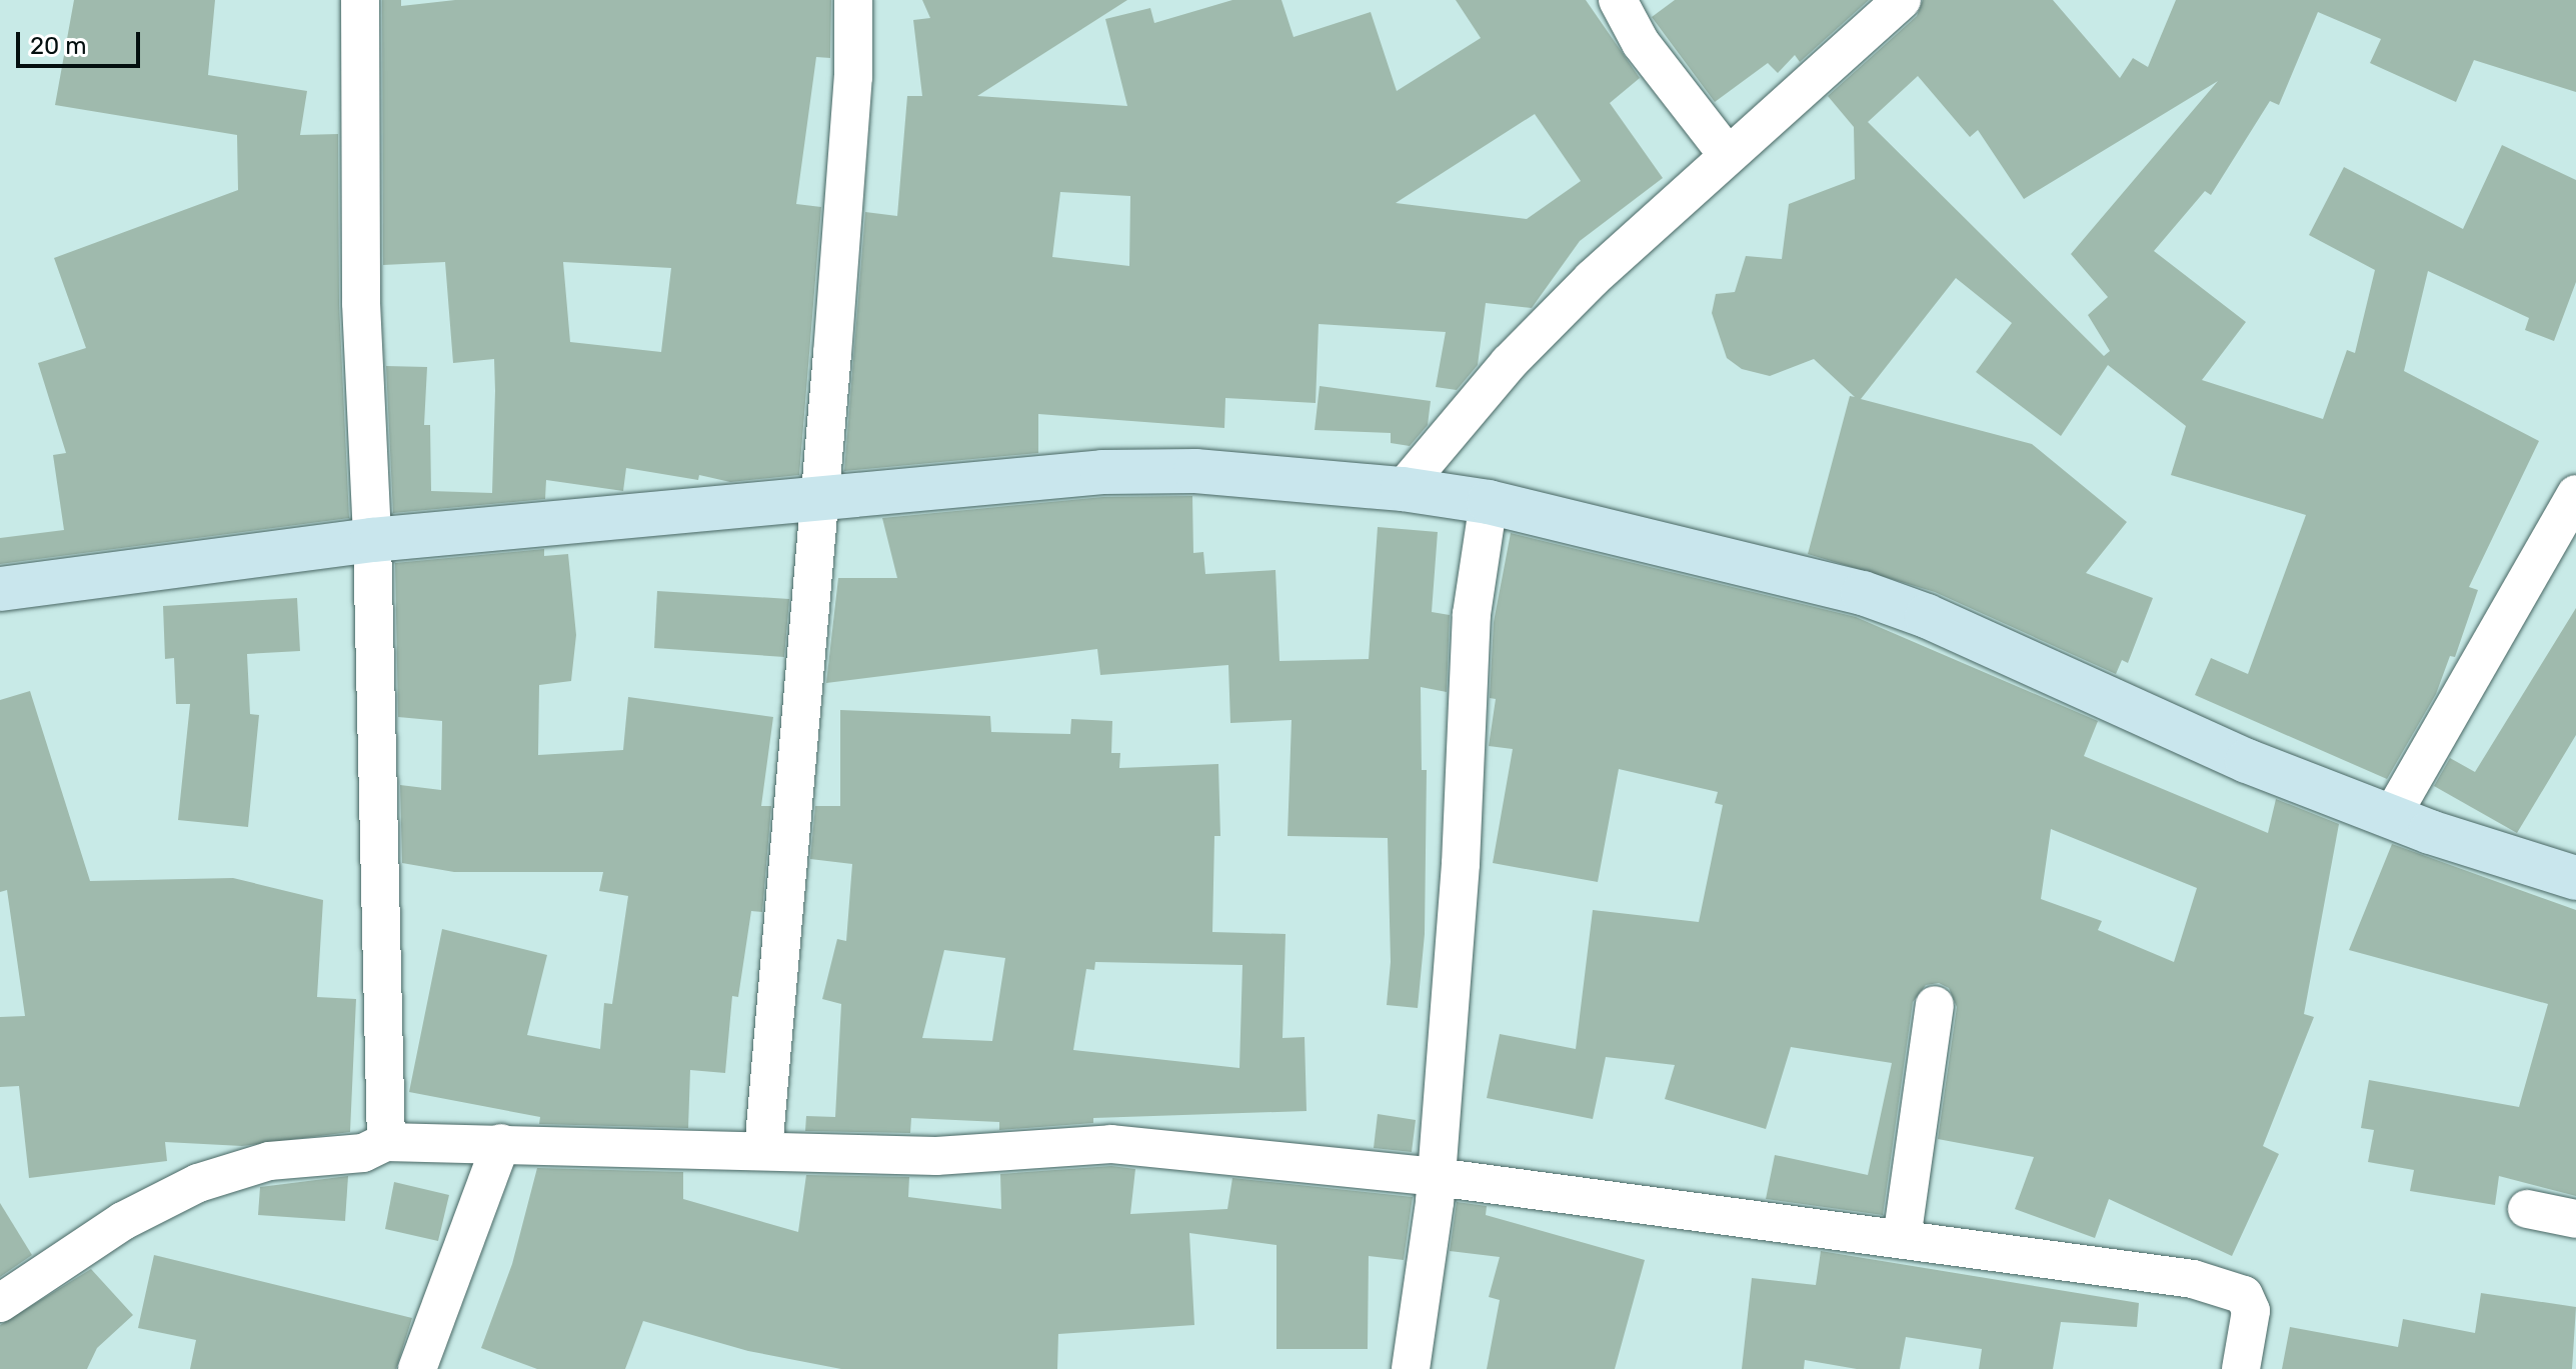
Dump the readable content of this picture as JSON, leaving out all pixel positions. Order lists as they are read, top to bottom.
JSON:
{
  "scale_bar": "20 m"
}
